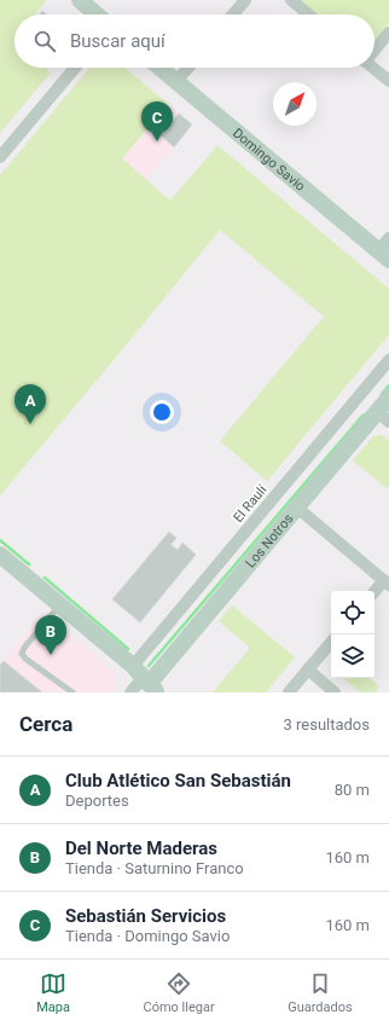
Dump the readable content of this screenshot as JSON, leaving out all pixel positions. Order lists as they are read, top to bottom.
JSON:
{
  "streets": {
    "street": ["Domingo Savio", "El Raulí", "Los Notros"]
  },
  "crossings": [
    ["El Raulí", "Los Notros"]
  ],
  "north": "top right",
  "page": {
    "search": "Buscar aquí",
    "pins": ["C", "A", "B"],
    "heading": ["Cerca", "3 resultados"],
    "list": [
      {
        "mark": "A",
        "name": "Club Atlético San Sebastián",
        "note": "Deportes",
        "value": "80 m"
      },
      {
        "mark": "B",
        "name": "Del Norte Maderas",
        "note": "Tienda · Saturnino Franco",
        "value": "160 m"
      },
      {
        "mark": "C",
        "name": "Sebastián Servicios",
        "note": "Tienda · Domingo Savio",
        "value": "160 m"
      }
    ],
    "nav": ["Mapa", "Cómo llegar", "Guardados"]
  }
}
